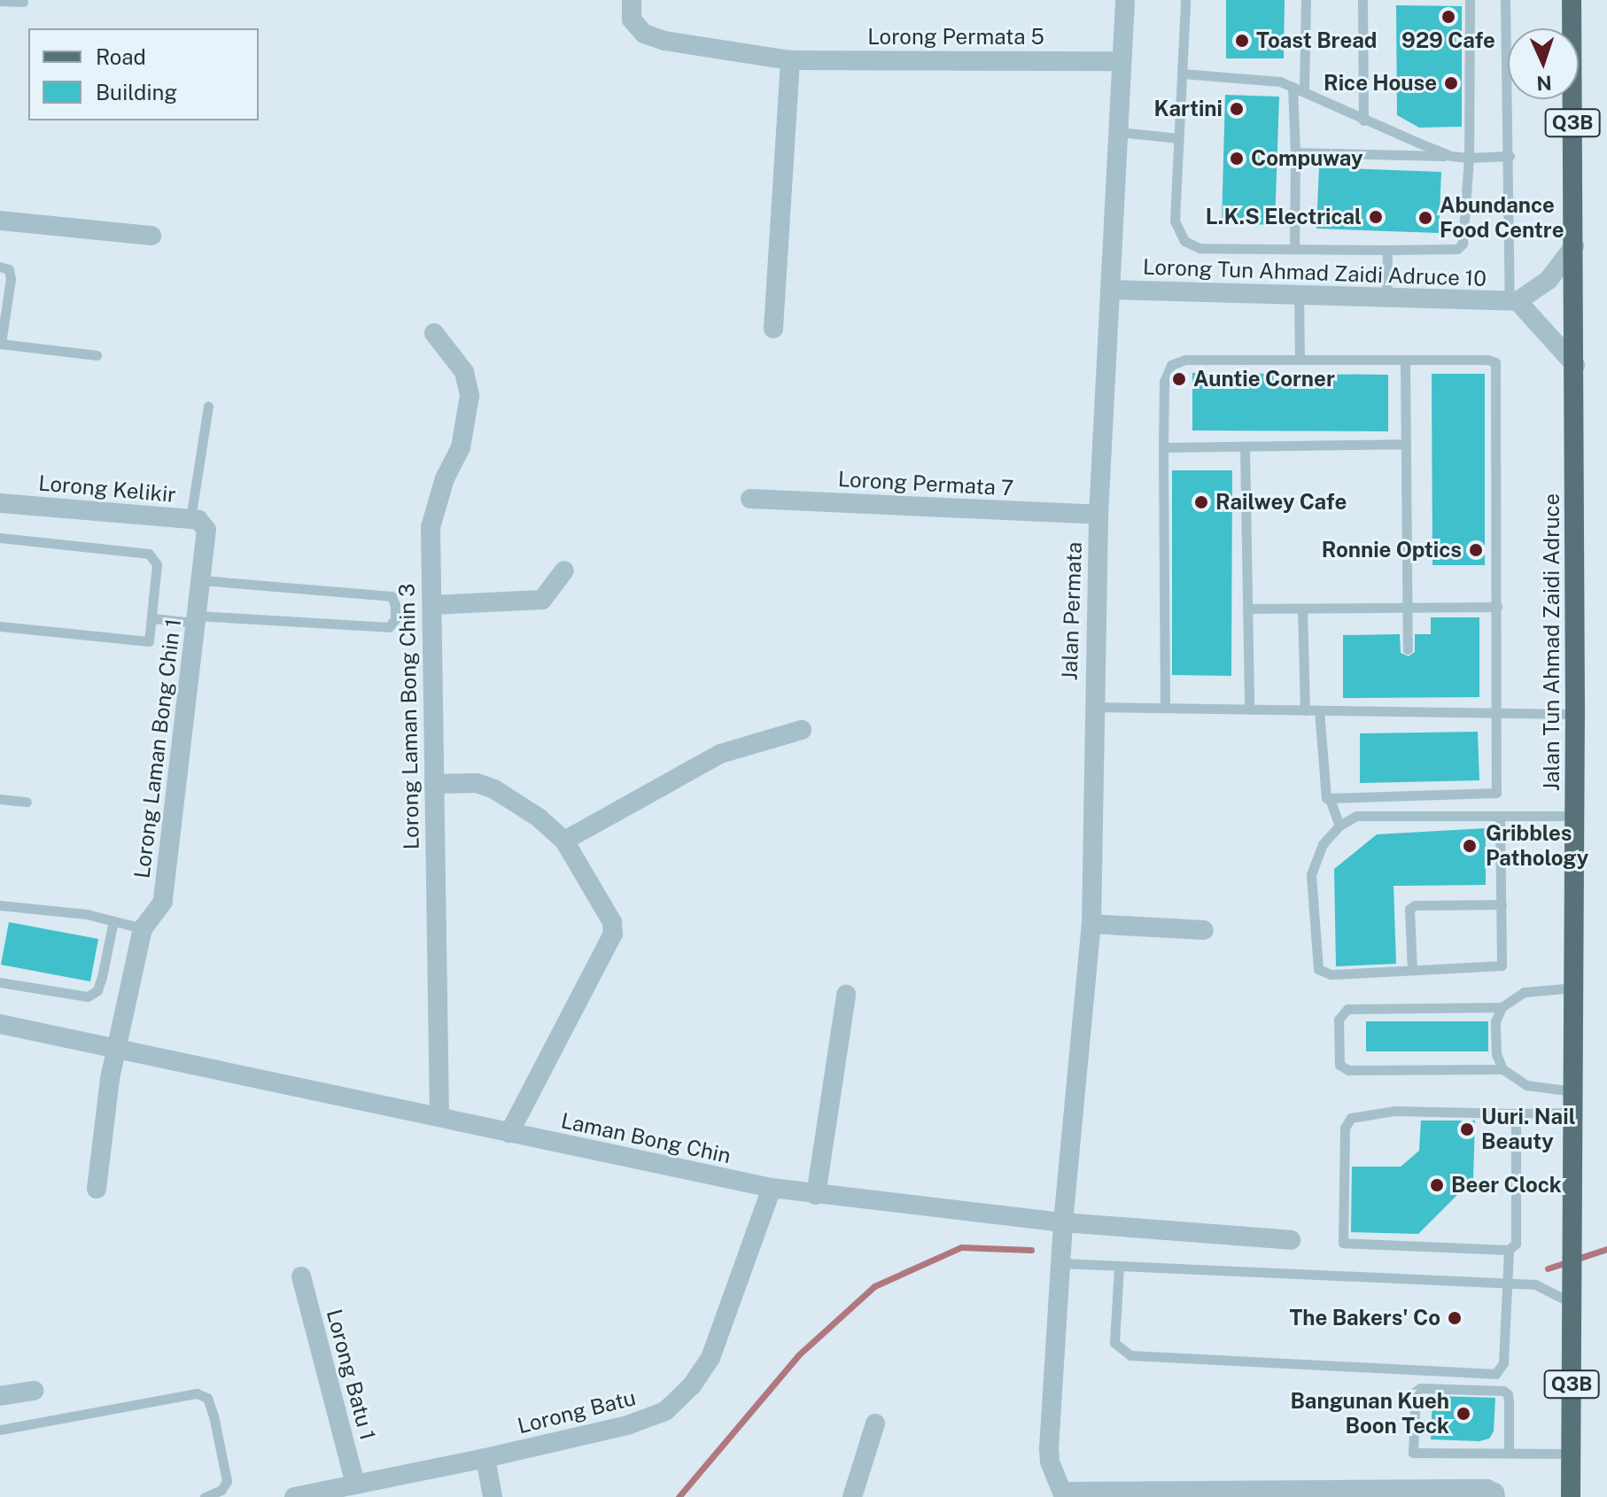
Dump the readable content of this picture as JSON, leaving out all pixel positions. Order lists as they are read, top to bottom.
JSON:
{
  "streets": {
    "main road": ["Q3B", "Jalan Tun Ahmad Zaidi Adruce"],
    "street": [
      "Lorong Permata 5",
      "Lorong Tun Ahmad Zaidi Adruce 10",
      "Lorong Permata 7",
      "Lorong Kelikir",
      "Jalan Permata",
      "Lorong Laman Bong Chin 3",
      "Lorong Laman Bong Chin 1",
      "Laman Bong Chin",
      "Lorong Batu 1",
      "Lorong Batu"
    ]
  },
  "crossings": [
    ["Lorong Permata 5", "Jalan Permata"],
    ["Lorong Tun Ahmad Zaidi Adruce 10", "Jalan Permata"],
    ["Lorong Permata 7", "Jalan Permata"],
    ["Lorong Kelikir", "Lorong Laman Bong Chin 1"],
    ["Jalan Permata", "Laman Bong Chin"],
    ["Lorong Laman Bong Chin 3", "Laman Bong Chin"],
    ["Lorong Laman Bong Chin 1", "Laman Bong Chin"],
    ["Laman Bong Chin", "Lorong Batu"],
    ["Lorong Batu 1", "Lorong Batu"]
  ],
  "places": [
    "929 Cafe",
    "Toast Bread",
    "Rice House",
    "Kartini",
    "Compuway",
    "L.K.S Electrical",
    "Abundance Food Centre",
    "Auntie Corner",
    "Railwey Cafe",
    "Ronnie Optics",
    "Gribbles Pathology",
    "Uuri. Nail Beauty",
    "Beer Clock",
    "The Bakers' Co",
    "Bangunan Kueh Boon Teck"
  ],
  "legend": ["Road", "Building"],
  "north": "bottom"
}
